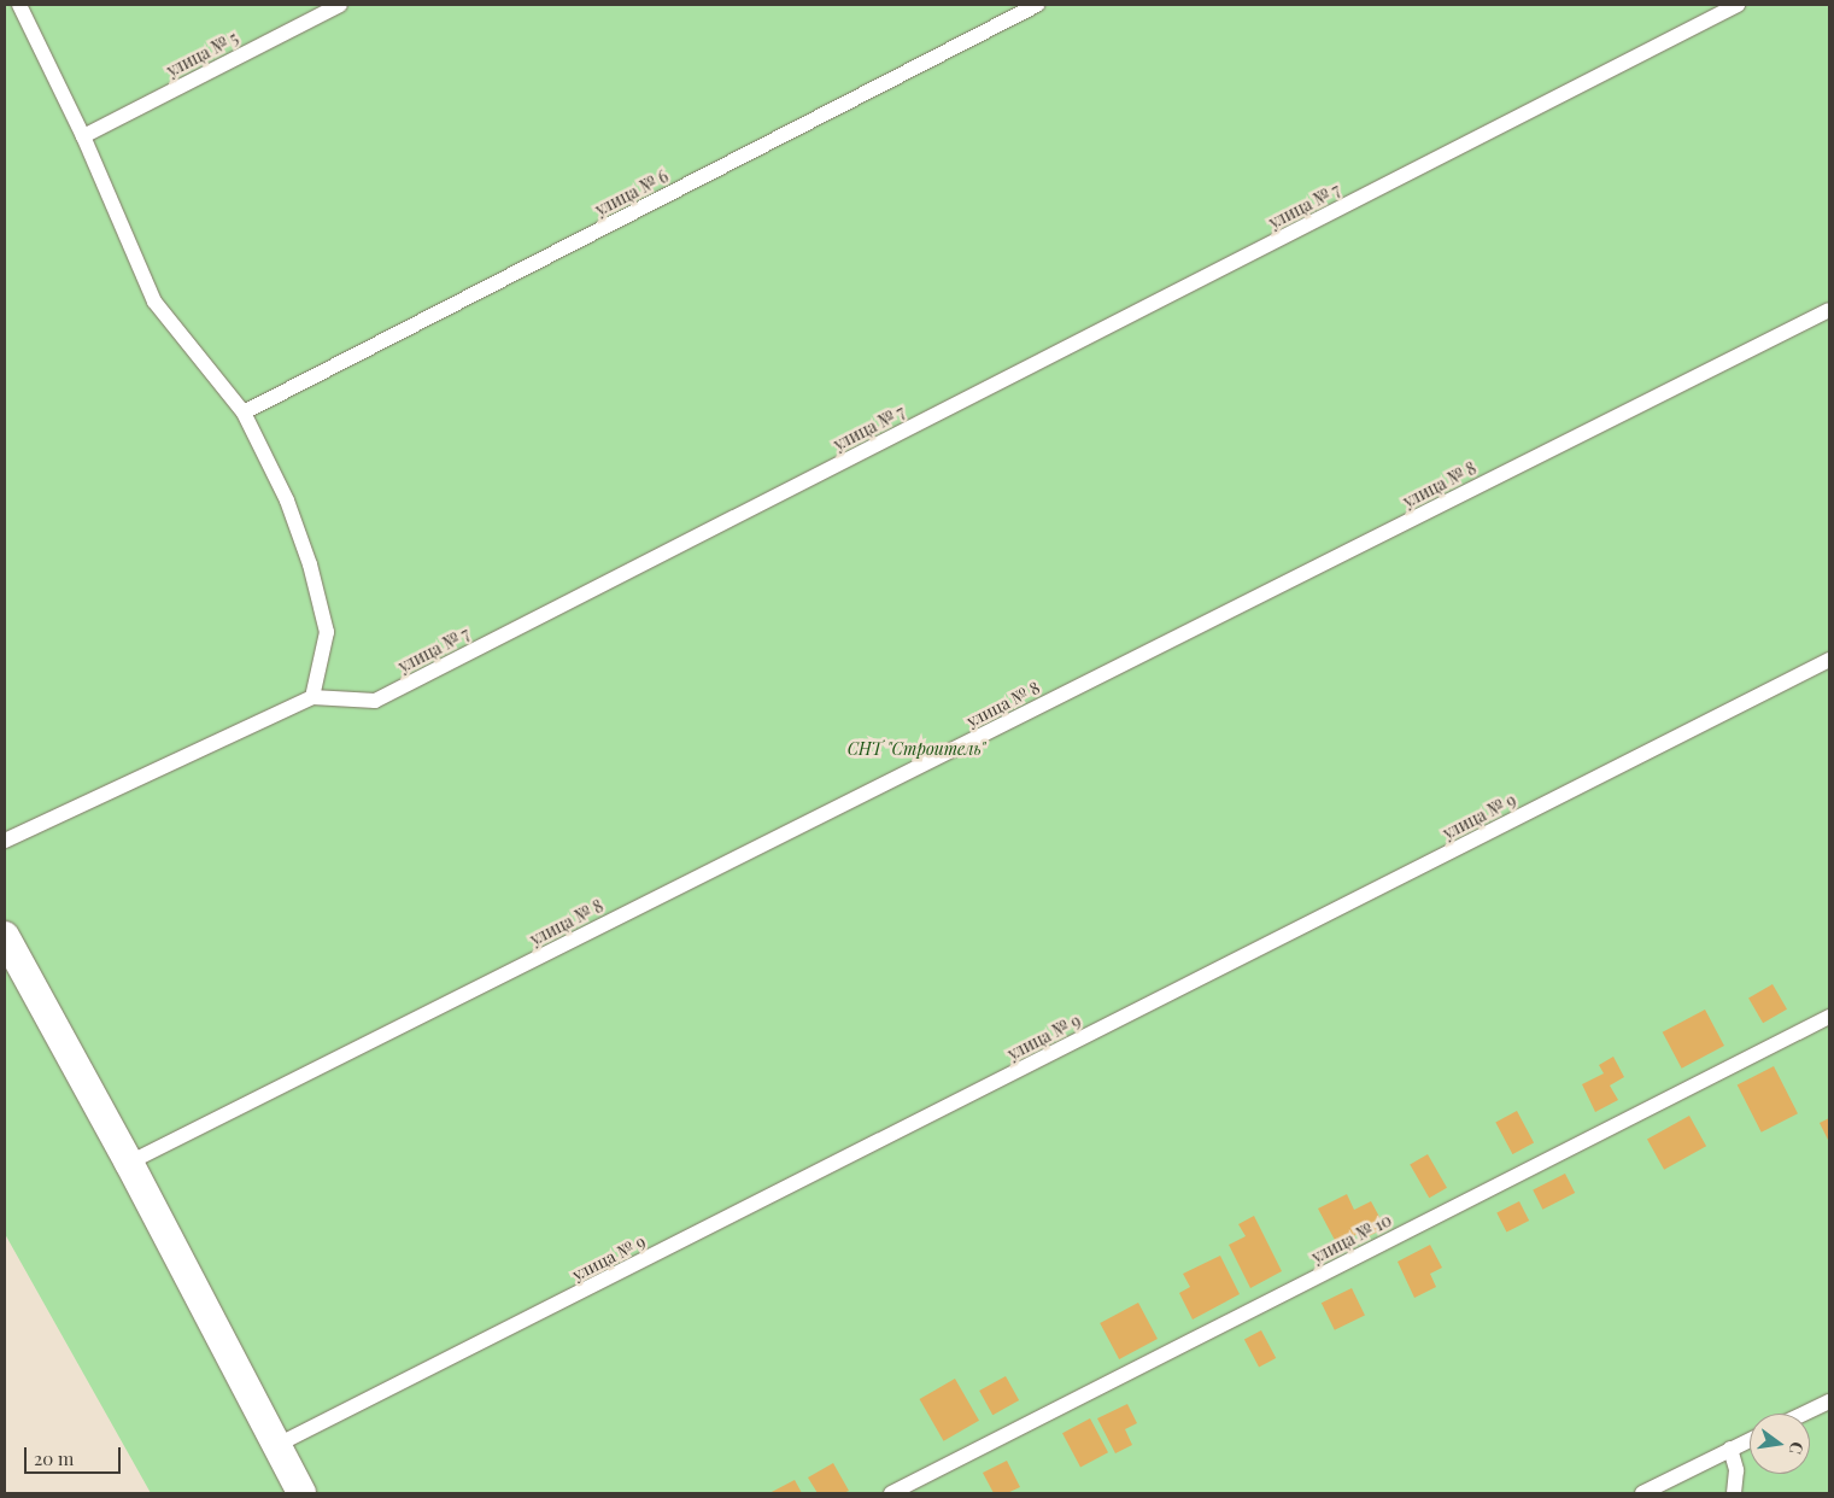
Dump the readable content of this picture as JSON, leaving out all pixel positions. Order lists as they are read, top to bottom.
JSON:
{
  "streets": {
    "lane": [
      "улица № 5",
      "улица № 6",
      "улица № 7",
      "улица № 8",
      "улица № 9",
      "улица № 10"
    ]
  },
  "parks": ["СНТ \"Строитель\""],
  "scale_bar": "20 m",
  "north": "right"
}
